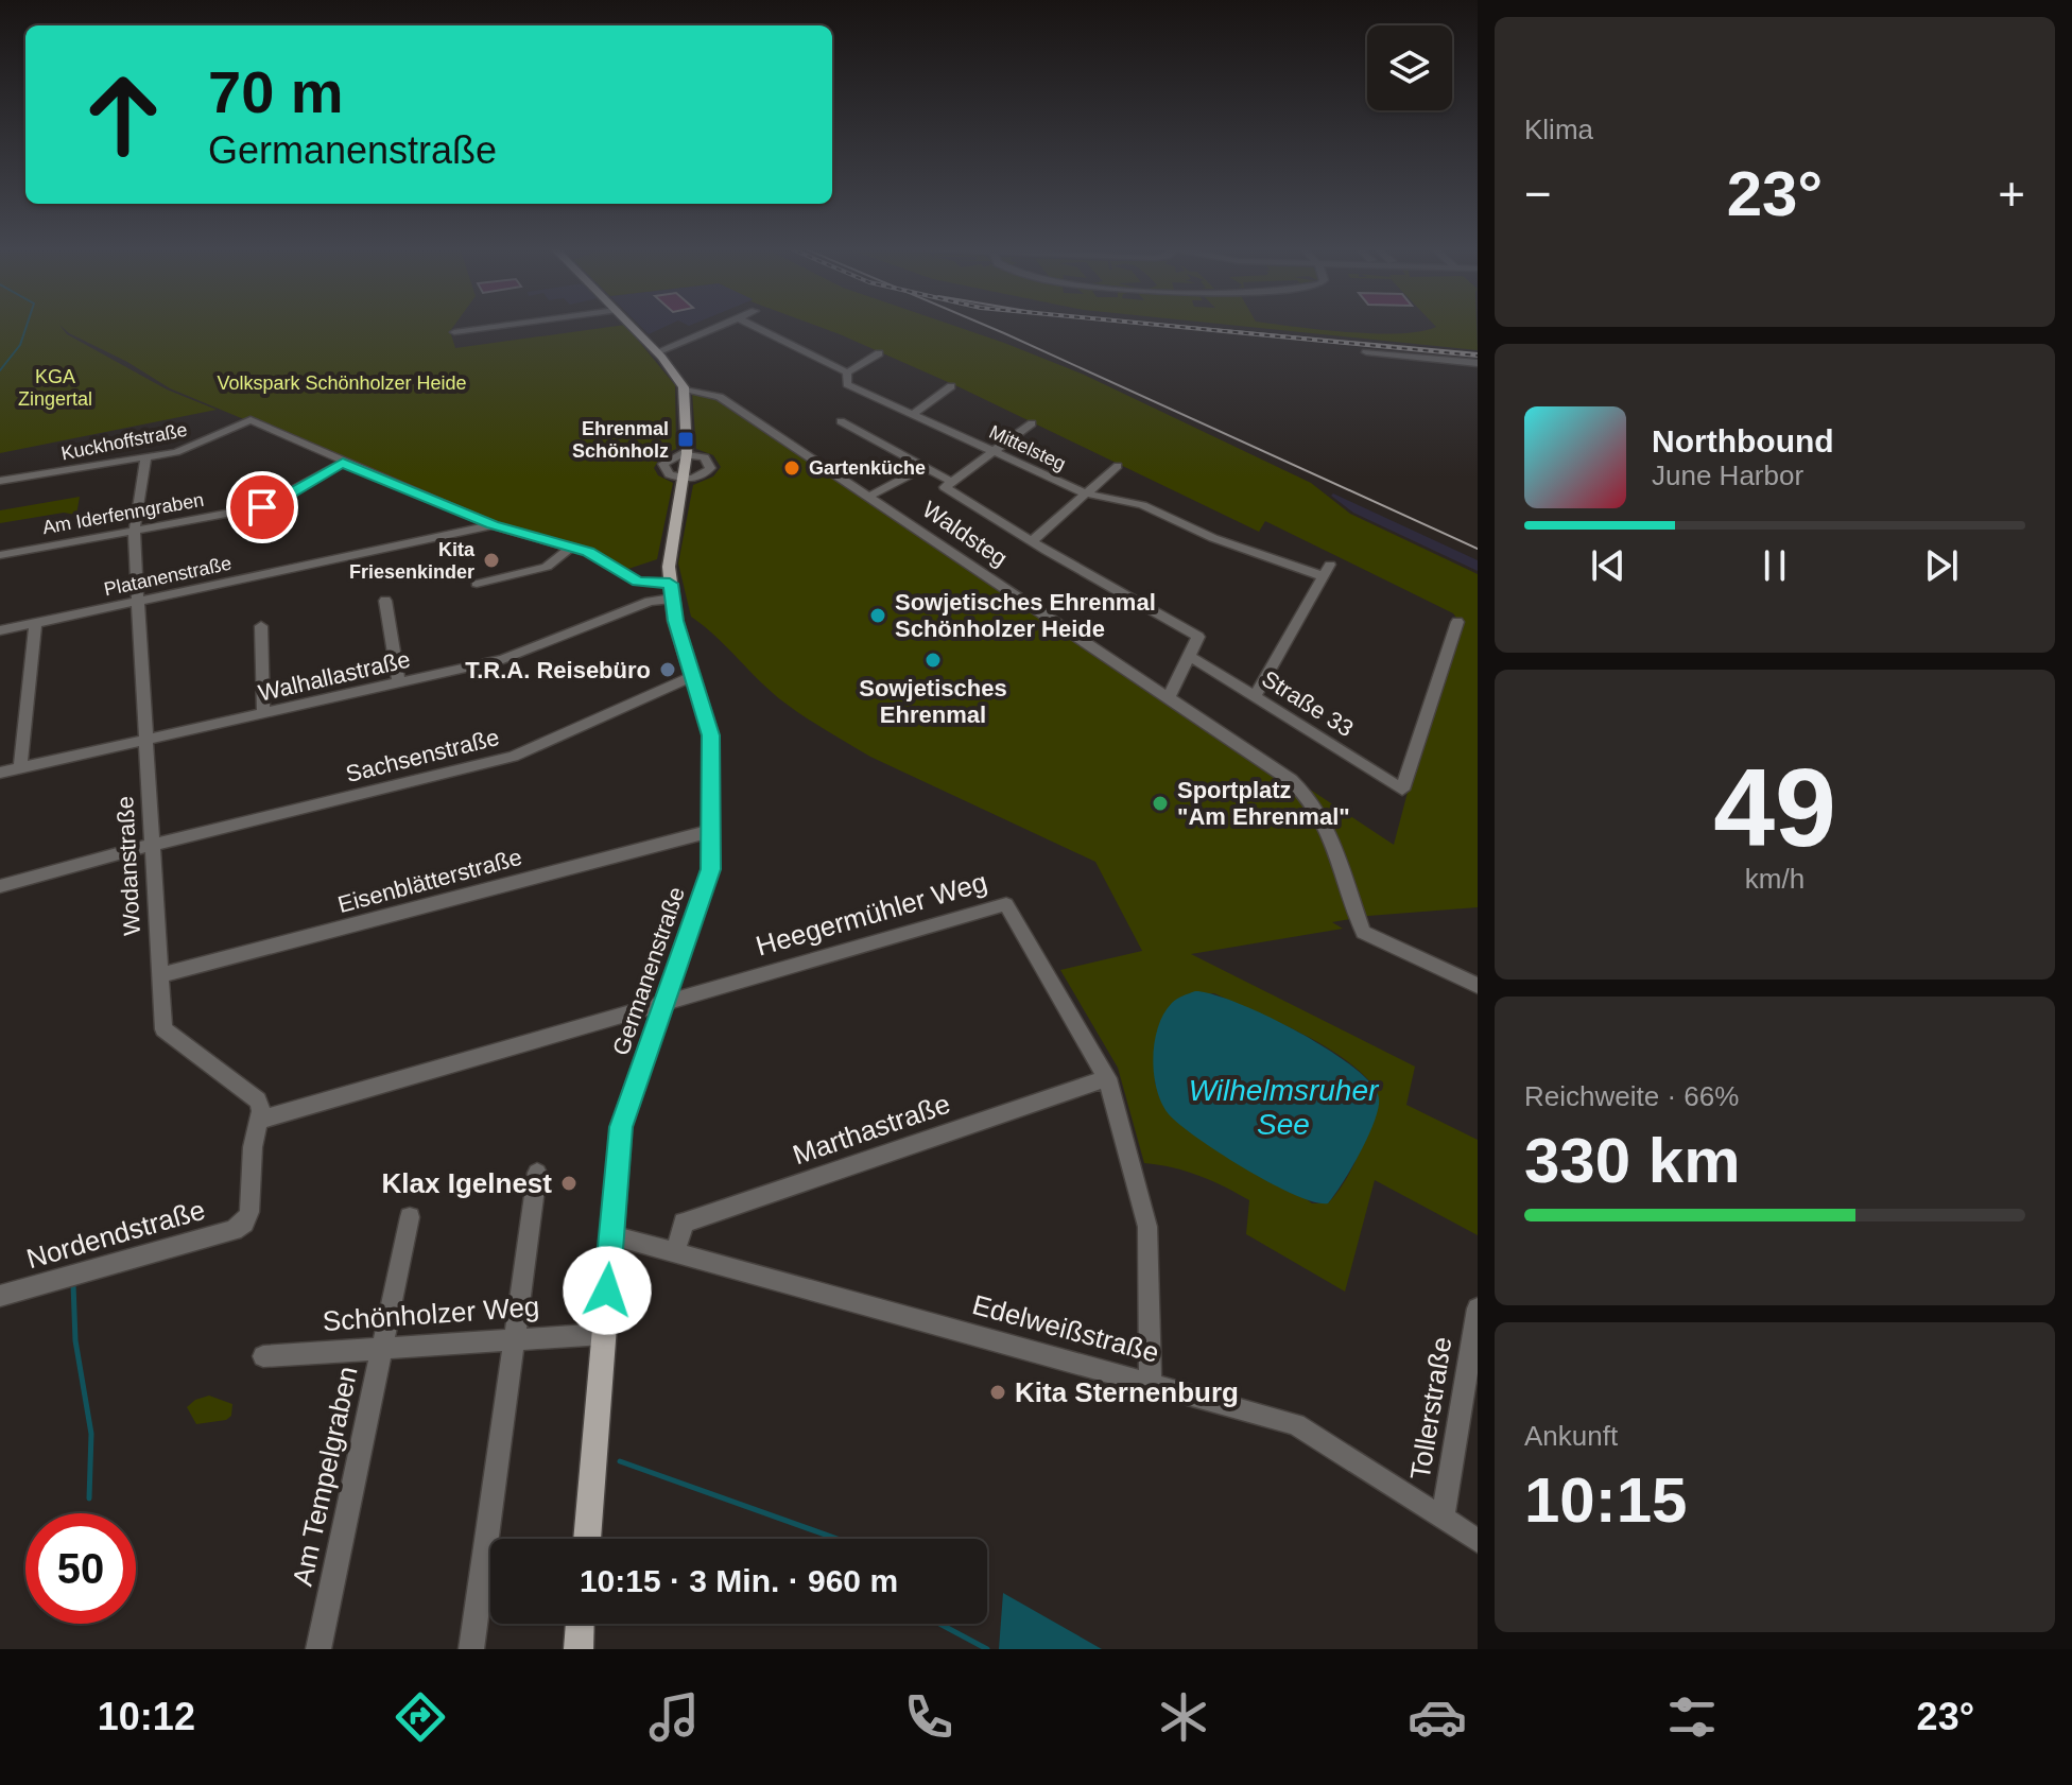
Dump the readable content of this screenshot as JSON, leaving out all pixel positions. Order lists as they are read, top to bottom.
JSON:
{
  "streets": {
    "main road": ["Germanenstraße"],
    "street": [
      "Kuckhoffstraße",
      "Mittelsteg",
      "Am Iderfenngraben",
      "Waldsteg",
      "Platanenstraße",
      "Walhallastraße",
      "Straße 33",
      "Sachsenstraße",
      "Wodanstraße",
      "Eisenblätterstraße",
      "Heegermühler Weg",
      "Marthastraße",
      "Nordendstraße",
      "Schönholzer Weg",
      "Edelweißstraße",
      "Tollerstraße",
      "Am Tempelgraben"
    ]
  },
  "crossings": [
    ["Kuckhoffstraße", "Am Iderfenngraben"],
    ["Kuckhoffstraße", "Wodanstraße"],
    ["Am Iderfenngraben", "Wodanstraße"],
    ["Waldsteg", "Germanenstraße"],
    ["Platanenstraße", "Wodanstraße"],
    ["Walhallastraße", "Wodanstraße"],
    ["Walhallastraße", "Germanenstraße"],
    ["Sachsenstraße", "Wodanstraße"],
    ["Sachsenstraße", "Germanenstraße"],
    ["Wodanstraße", "Eisenblätterstraße"],
    ["Wodanstraße", "Heegermühler Weg"],
    ["Wodanstraße", "Nordendstraße"],
    ["Eisenblätterstraße", "Germanenstraße"],
    ["Heegermühler Weg", "Germanenstraße"],
    ["Heegermühler Weg", "Marthastraße"],
    ["Heegermühler Weg", "Nordendstraße"],
    ["Heegermühler Weg", "Edelweißstraße"],
    ["Germanenstraße", "Edelweißstraße"],
    ["Marthastraße", "Edelweißstraße"],
    ["Schönholzer Weg", "Am Tempelgraben"],
    ["Edelweißstraße", "Tollerstraße"]
  ],
  "water": ["Wilhelmsruher See"],
  "parks": ["KGA Zingertal", "Volkspark Schönholzer Heide"],
  "places": {
    "transit": ["Ehrenmal Schönholz"],
    "other": [
      "Gartenküche",
      "Kita Friesenkinder",
      "Sowjetisches Ehrenmal Schönholzer Heide",
      "Sowjetisches Ehrenmal",
      "T.R.A. Reisebüro",
      "Sportplatz \"Am Ehrenmal\"",
      "Klax Igelnest",
      "Kita Sternenburg"
    ]
  },
  "page": {
    "tile": [
      "Klima",
      ["49", "km/h"],
      ["Reichweite · 66%", "330 km"],
      ["Ankunft", "10:15"]
    ],
    "turn": ["70 m", "Germanenstraße"],
    "heat": ["−", "23°", "+"],
    "song": ["Northbound", "June Harbor"],
    "limit": "50",
    "trip": "10:15 · 3 Min. · 960 m",
    "tabs": ["10:12", "23°"]
  }
}
